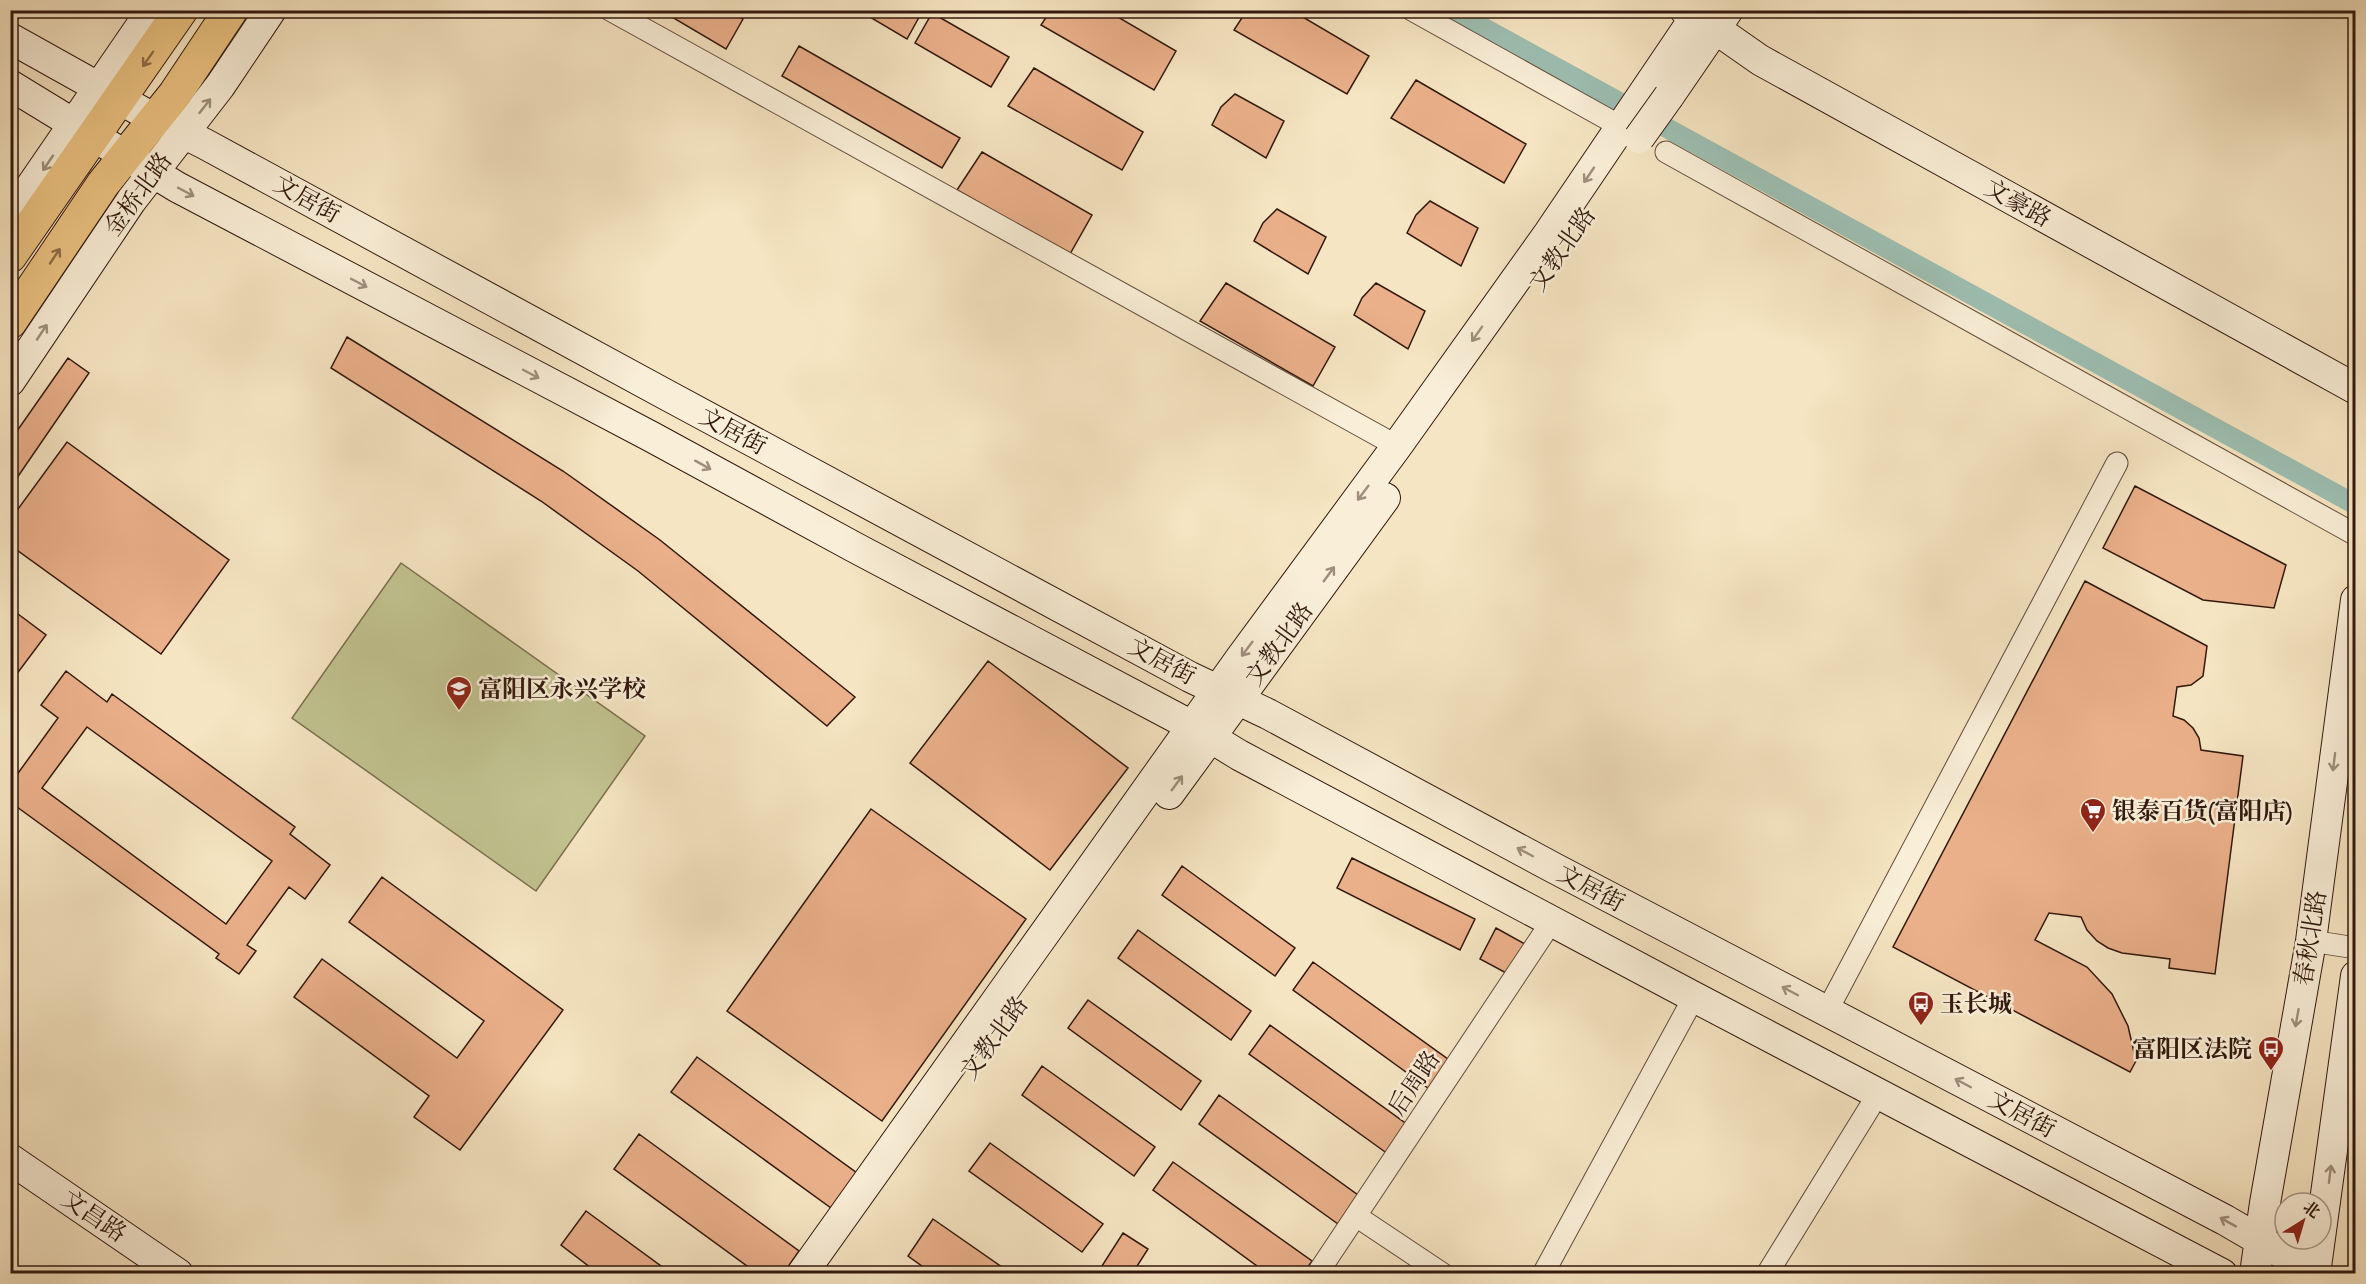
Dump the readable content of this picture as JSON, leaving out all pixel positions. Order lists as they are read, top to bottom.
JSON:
{
  "streets": {
    "main road": [
      "金桥北路",
      "文居街",
      "文豪路",
      "文教北路",
      "春秋北路",
      "文昌路"
    ],
    "street": ["后周路"]
  },
  "crossings": [
    ["金桥北路", "文居街"],
    ["文居街", "文教北路"],
    ["文居街", "春秋北路"],
    ["文居街", "后周路"],
    ["文豪路", "文教北路"]
  ],
  "places": {
    "school or university": ["富阳区永兴学校"],
    "supermarket": ["银泰百货(富阳店)"],
    "bus stop": ["玉长城", "富阳区法院"]
  },
  "north": "top right"
}
